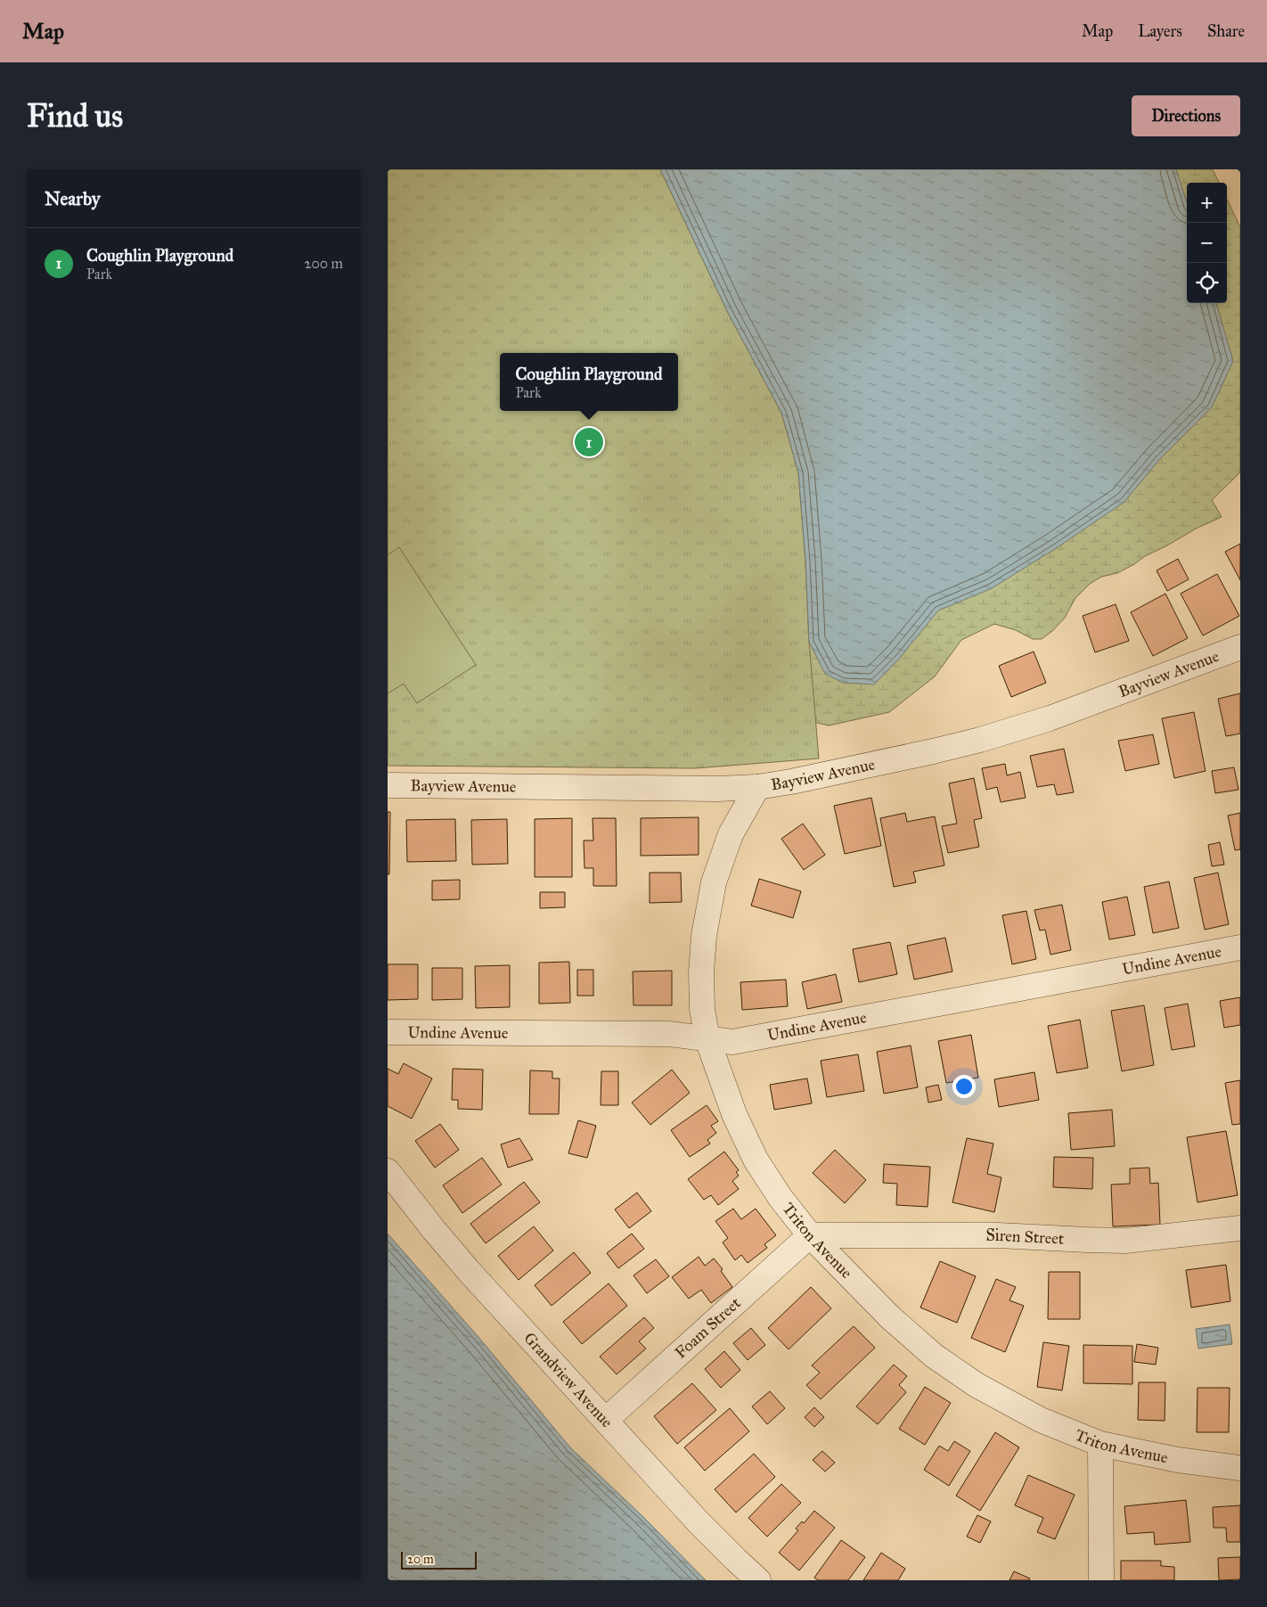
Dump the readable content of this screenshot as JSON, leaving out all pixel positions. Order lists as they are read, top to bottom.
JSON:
{
  "streets": {
    "street": [
      "Bayview Avenue",
      "Undine Avenue",
      "Siren Street",
      "Triton Avenue",
      "Foam Street",
      "Grandview Avenue"
    ]
  },
  "crossings": [
    ["Bayview Avenue", "Triton Avenue"],
    ["Undine Avenue", "Triton Avenue"],
    ["Siren Street", "Triton Avenue"],
    ["Siren Street", "Foam Street"],
    ["Triton Avenue", "Foam Street"],
    ["Foam Street", "Grandview Avenue"]
  ],
  "scale_bar": "20 m",
  "page": {
    "header": "Map",
    "nav": ["Map", "Layers", "Share"],
    "buttons": "Directions",
    "title": "Find us",
    "heading": "Nearby",
    "map_buttons": ["+", "−"],
    "list": [
      {
        "mark": "1",
        "name": "Coughlin Playground",
        "note": "Park",
        "value": "200 m"
      }
    ],
    "popup": ["Coughlin Playground", "Park"],
    "pins": "1",
    "scale": "20 m"
  }
}
